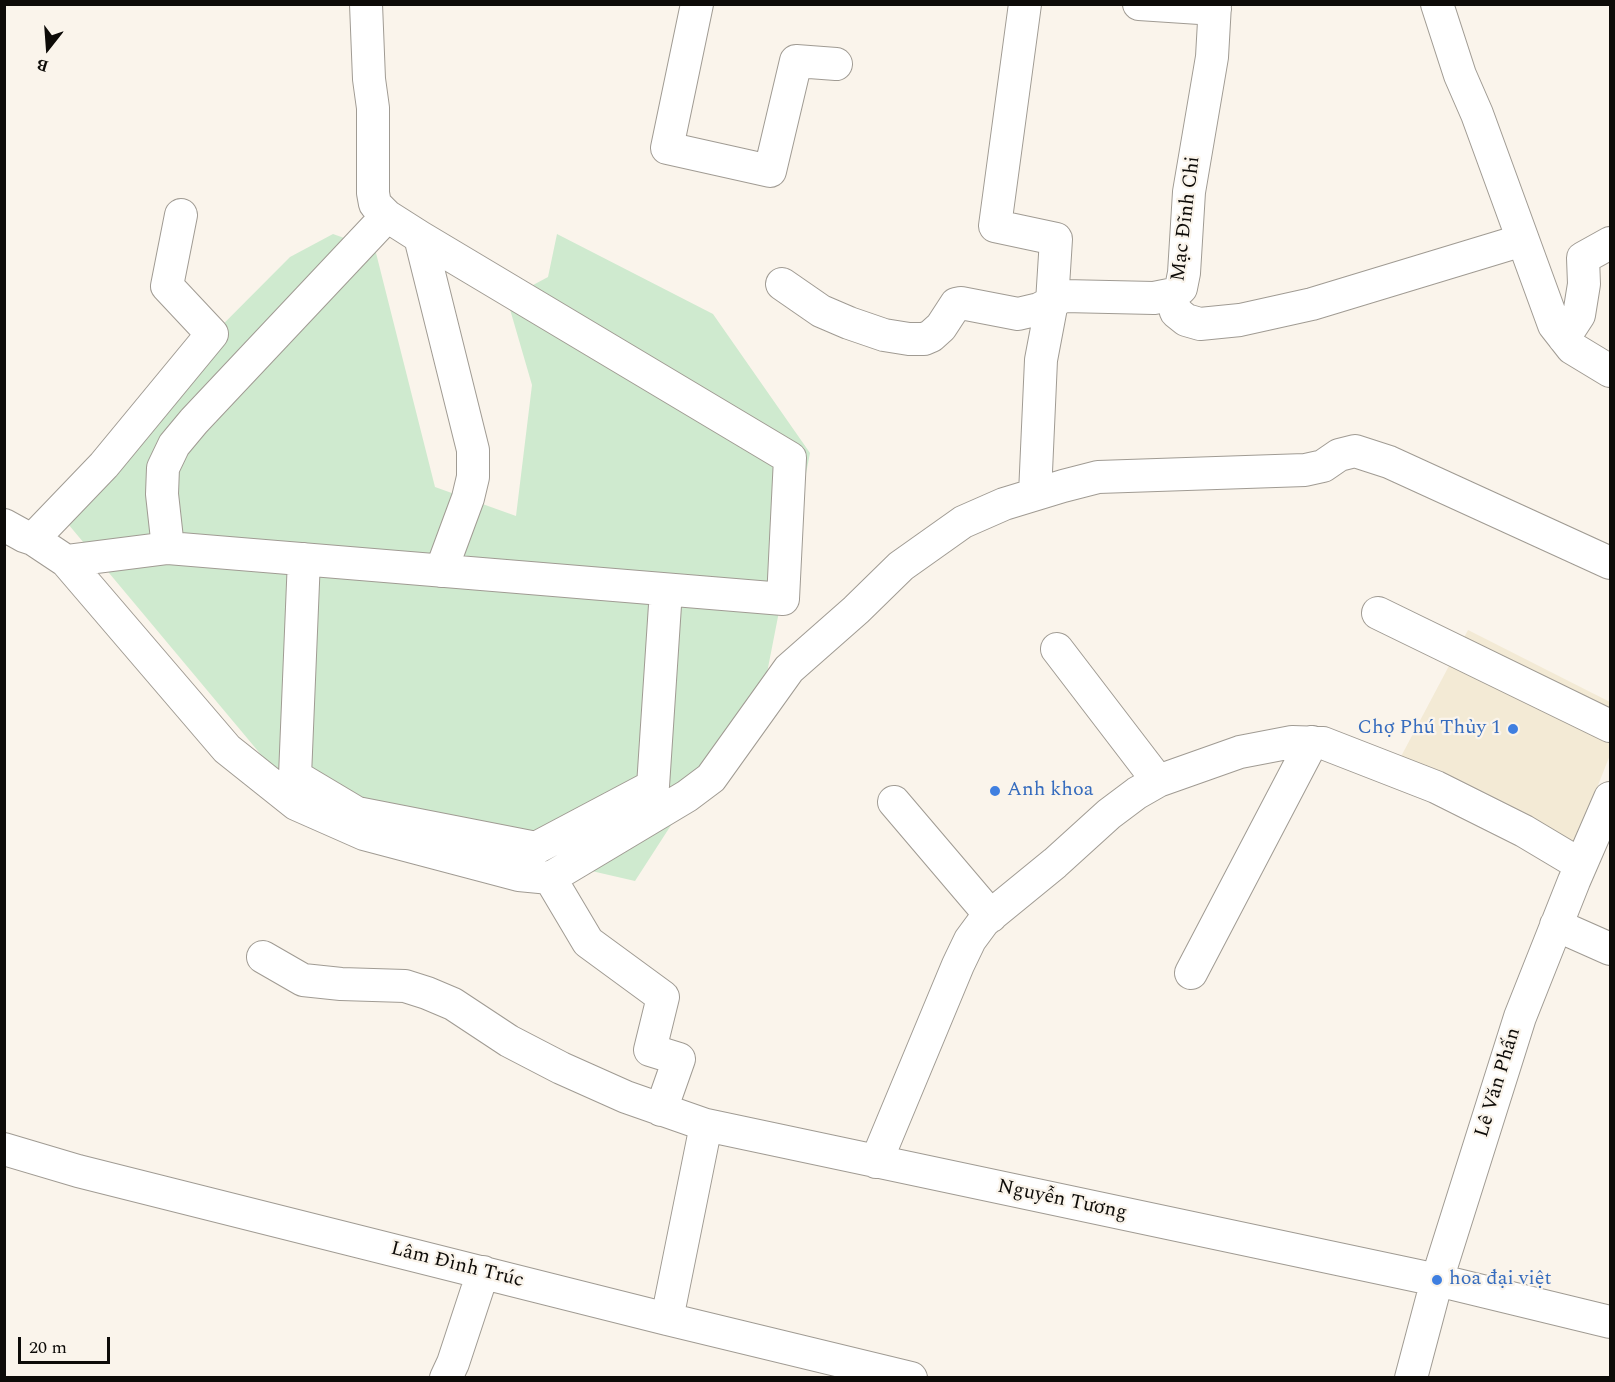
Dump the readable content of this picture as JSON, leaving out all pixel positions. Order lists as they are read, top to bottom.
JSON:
{
  "streets": {
    "street": [
      "Mạc Đĩnh Chi",
      "Lê Văn Phấn",
      "Nguyễn Tương",
      "Lâm Đình Trúc"
    ]
  },
  "crossings": [
    ["Lê Văn Phấn", "Nguyễn Tương"]
  ],
  "places": ["Chợ Phú Thủy 1", "Anh khoa", "hoa đại việt"],
  "scale_bar": "20 m",
  "north": "bottom"
}
